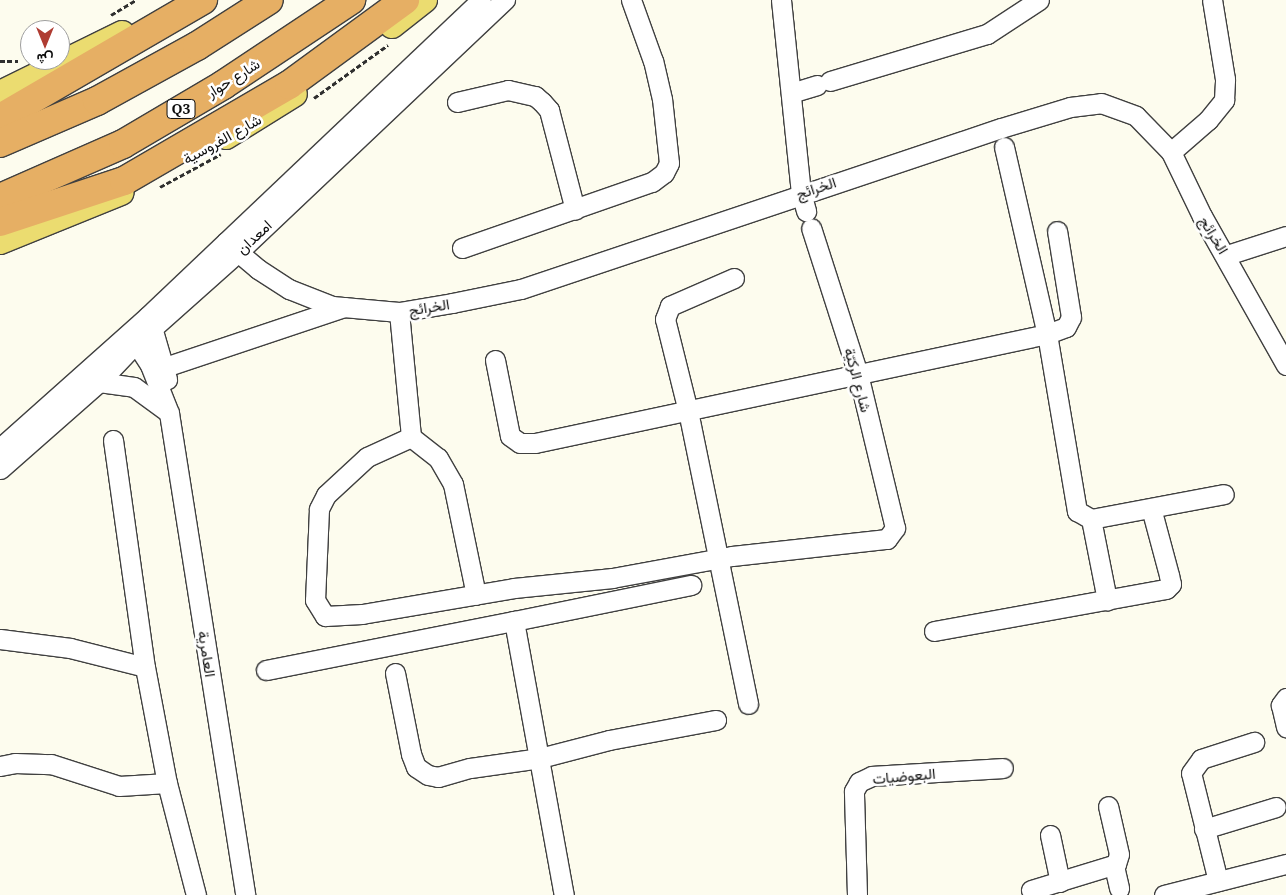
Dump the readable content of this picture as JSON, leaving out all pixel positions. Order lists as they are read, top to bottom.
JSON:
{
  "streets": {
    "highway": ["شارع حوار", "Q3"],
    "main road": ["شارع الفروسية"],
    "street": [
      "الخرائج",
      "امعدان",
      "شارع الركيّة",
      "العامرية",
      "البعوضيات"
    ]
  },
  "crossings": [
    ["الخرائج", "امعدان"],
    ["الخرائج", "شارع الركيّة"]
  ],
  "north": "bottom"
}
